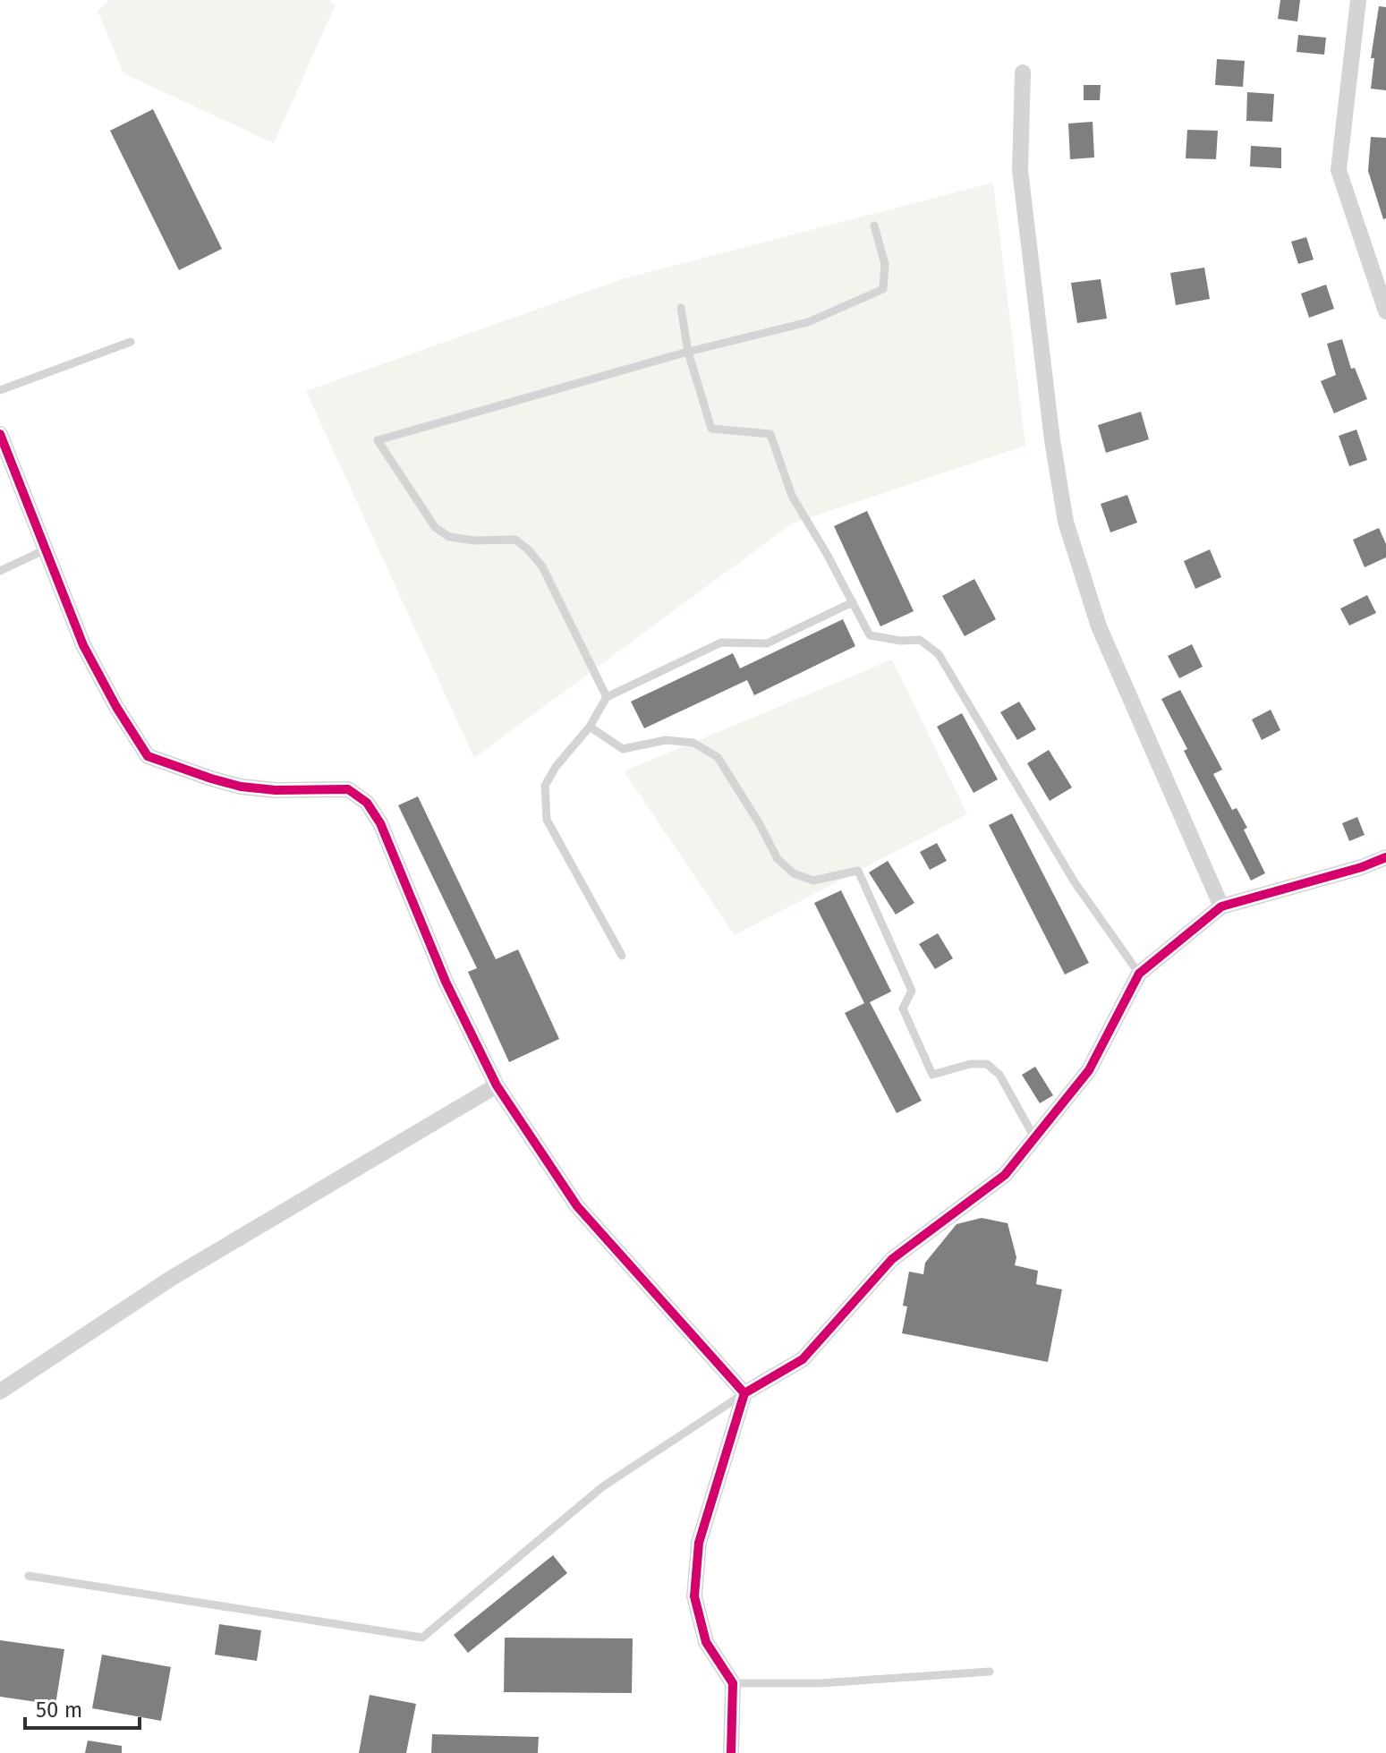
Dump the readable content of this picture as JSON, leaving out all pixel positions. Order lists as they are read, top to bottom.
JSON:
{
  "scale_bar": "50 m"
}
